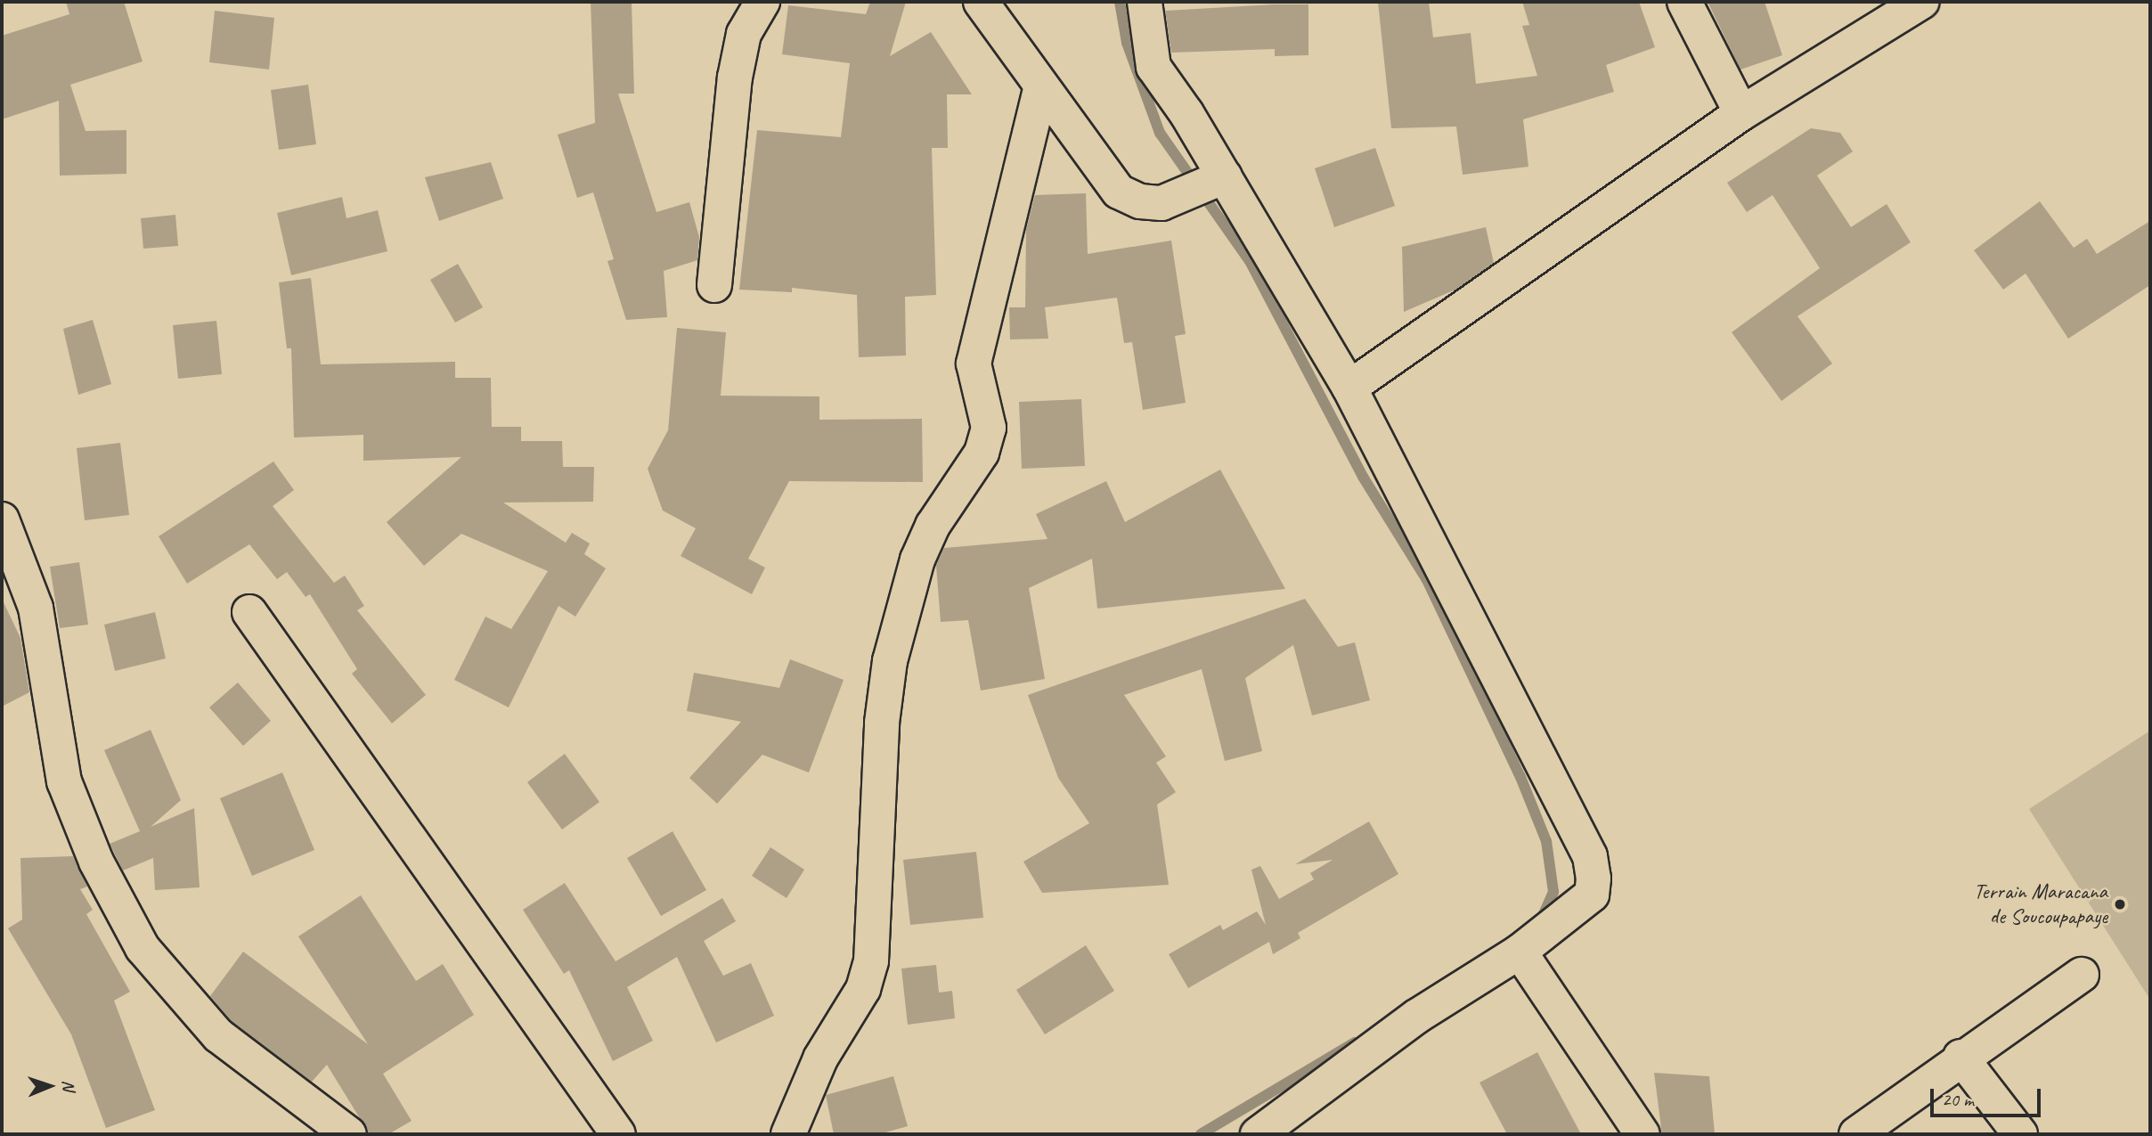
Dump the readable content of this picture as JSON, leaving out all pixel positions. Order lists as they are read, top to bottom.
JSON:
{
  "places": ["Terrain Maracana de Soucoupapaye"],
  "scale_bar": "20 m",
  "north": "right"
}
